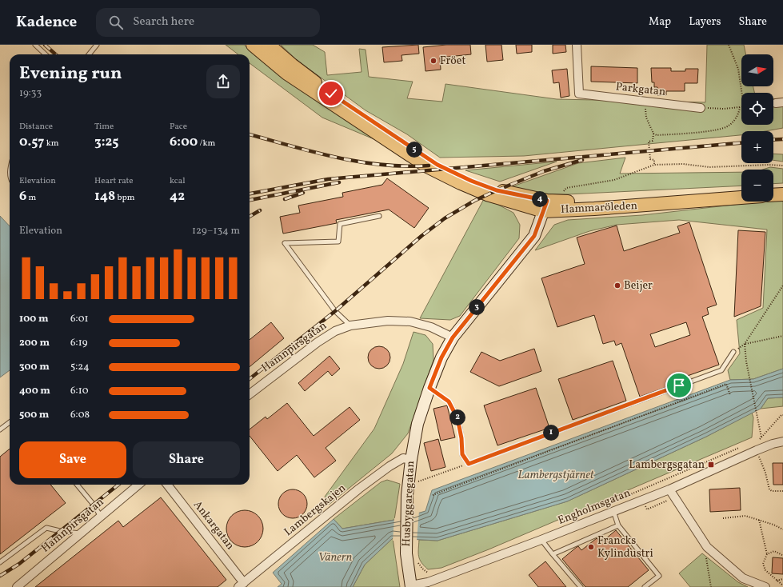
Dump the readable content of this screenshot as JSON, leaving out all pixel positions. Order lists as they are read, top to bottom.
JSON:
{
  "streets": {
    "main road": ["Hammaröleden"],
    "street": [
      "Parkgatan",
      "Hamnpirsgatan",
      "Husbyggaregatan",
      "Engholmsgatan",
      "Lambergskajen",
      "Ankargatan"
    ]
  },
  "crossings": [
    ["Hammaröleden", "Husbyggaregatan"],
    ["Hamnpirsgatan", "Husbyggaregatan"],
    ["Husbyggaregatan", "Engholmsgatan"],
    ["Husbyggaregatan", "Lambergskajen"],
    ["Lambergskajen", "Ankargatan"]
  ],
  "water": ["Lambergstjärnet", "Vänern"],
  "places": {
    "other": ["Fröet", "Beijer", "Francks Kylindustri"],
    "transit": ["Lambergsgatan"]
  },
  "north": "right",
  "page": {
    "header": "Kadence",
    "search": "Search here",
    "nav": ["Map", "Layers", "Share"],
    "map_buttons": ["+", "−"],
    "heading": ["Evening run", "19:33"],
    "stats": [
      ["Distance", "0.57 km"],
      ["Time", "3:25"],
      ["Pace", "6:00 /km"],
      ["Elevation", "6 m"],
      ["Heart rate", "148 bpm"],
      ["kcal", "42"]
    ],
    "pins": [
      "5",
      "4",
      "3",
      "2",
      "1"
    ],
    "chart": ["Elevation", "129–134 m"],
    "list": [
      {
        "name": "100 m",
        "note": "6:01"
      },
      {
        "name": "200 m",
        "note": "6:19"
      },
      {
        "name": "300 m",
        "note": "5:24"
      },
      {
        "name": "400 m",
        "note": "6:10"
      },
      {
        "name": "500 m",
        "note": "6:08"
      }
    ],
    "buttons": ["Save", "Share"]
  }
}
